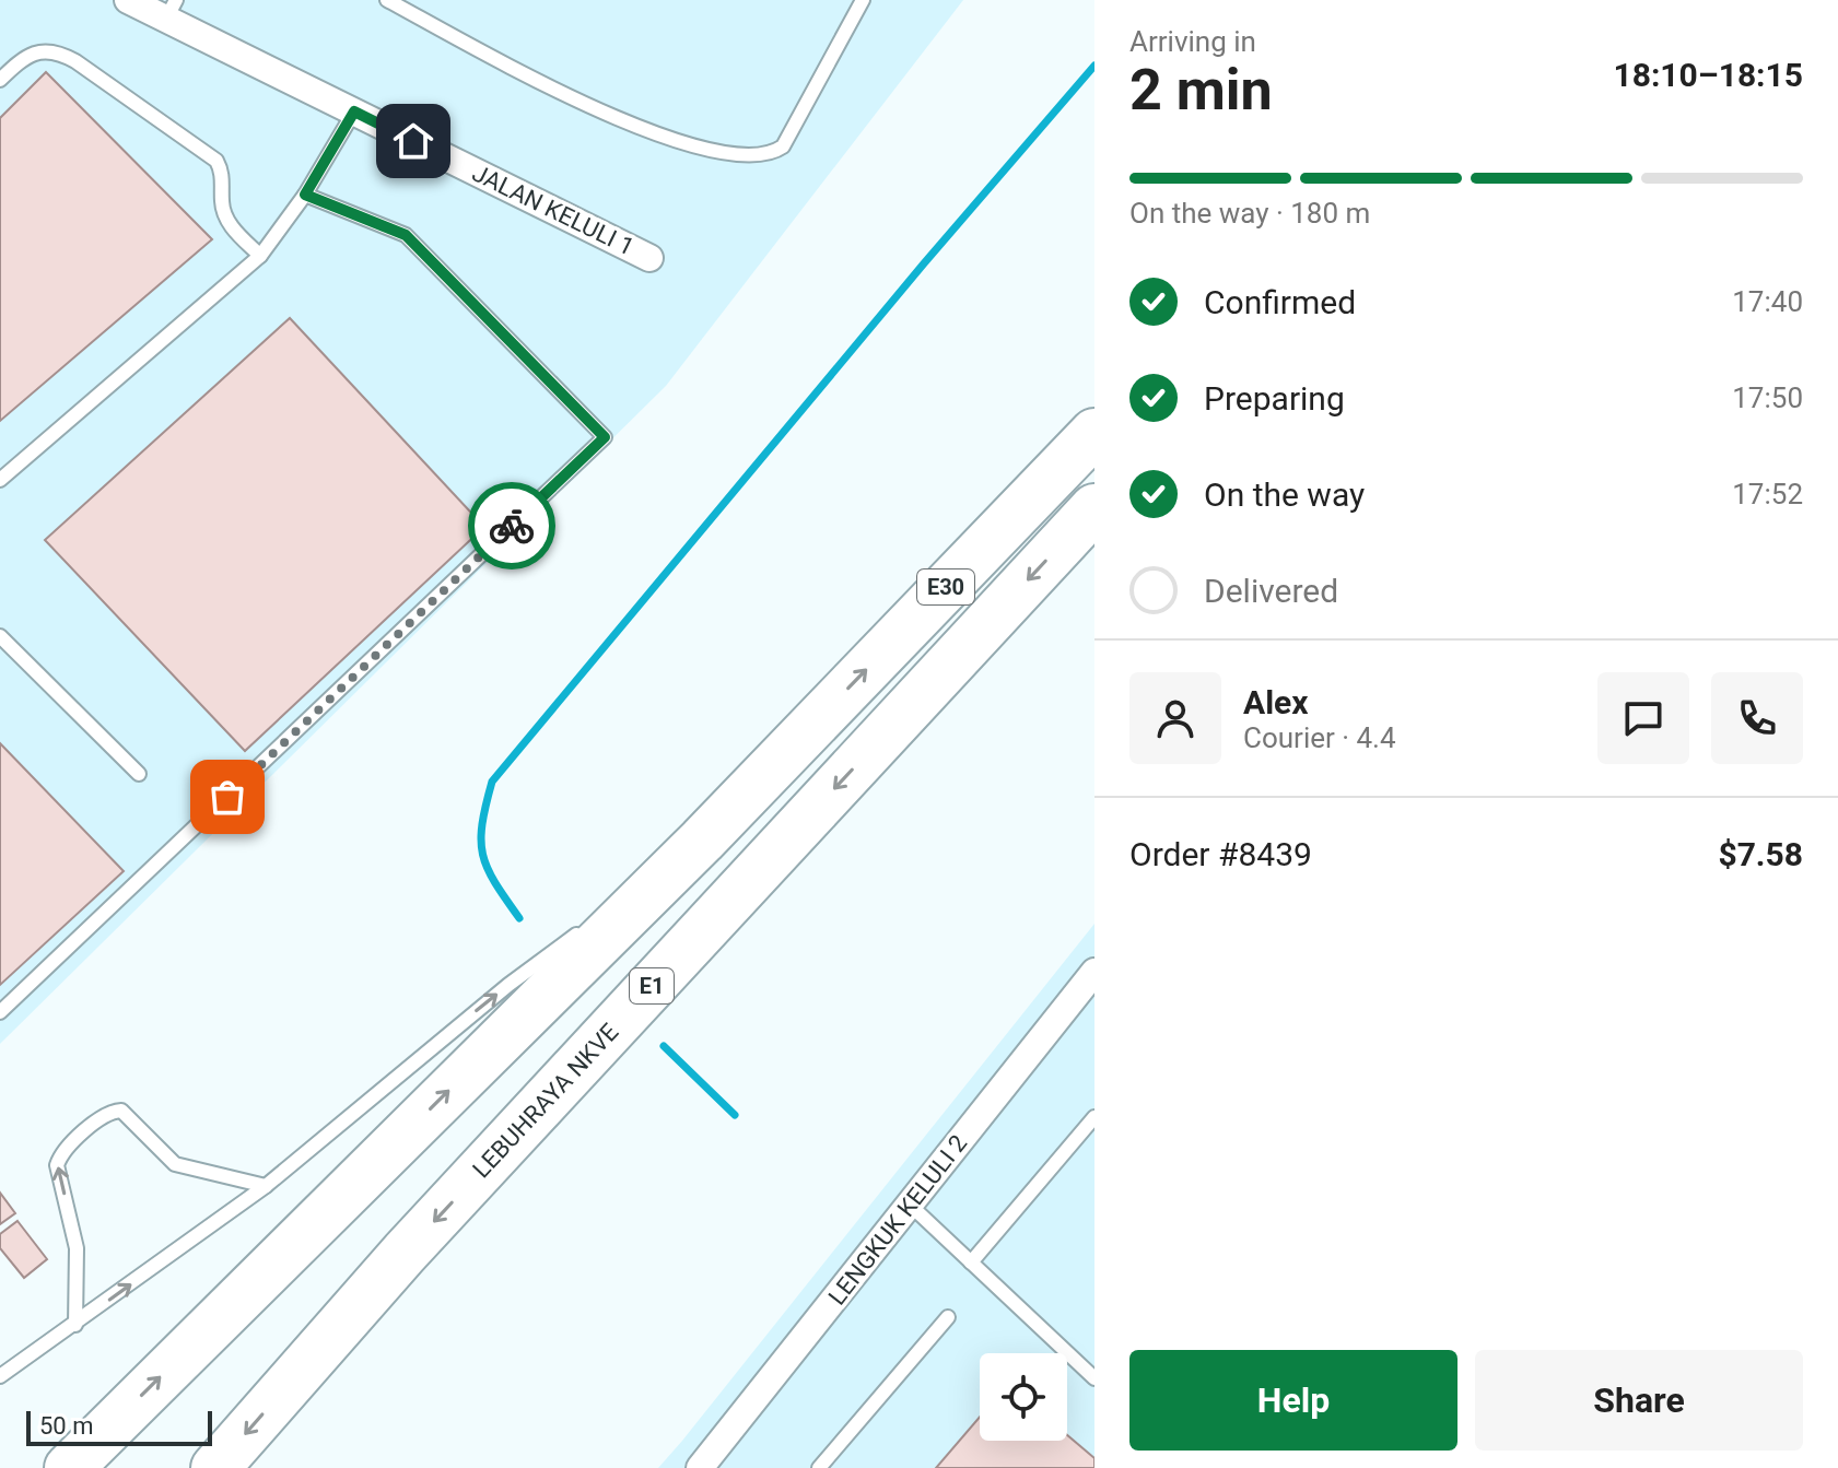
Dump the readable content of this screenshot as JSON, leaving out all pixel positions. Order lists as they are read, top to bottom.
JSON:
{
  "streets": {
    "highway": ["E30", "E1", "LEBUHRAYA NKVE"],
    "street": ["JALAN KELULI 1", "LENGKUK KELULI 2"]
  },
  "scale_bar": "50 m",
  "page": {
    "heading": ["2 min", "Arriving in", "18:10–18:15"],
    "panel": [
      "Alex",
      "Courier · 4.4",
      "Order #8439",
      "$7.58"
    ],
    "bar": "On the way · 180 m",
    "list": [
      ["Confirmed", "17:40"],
      ["Preparing", "17:50"],
      ["On the way", "17:52"],
      "Delivered"
    ],
    "buttons": ["Help", "Share"],
    "scale": "50 m"
  }
}
